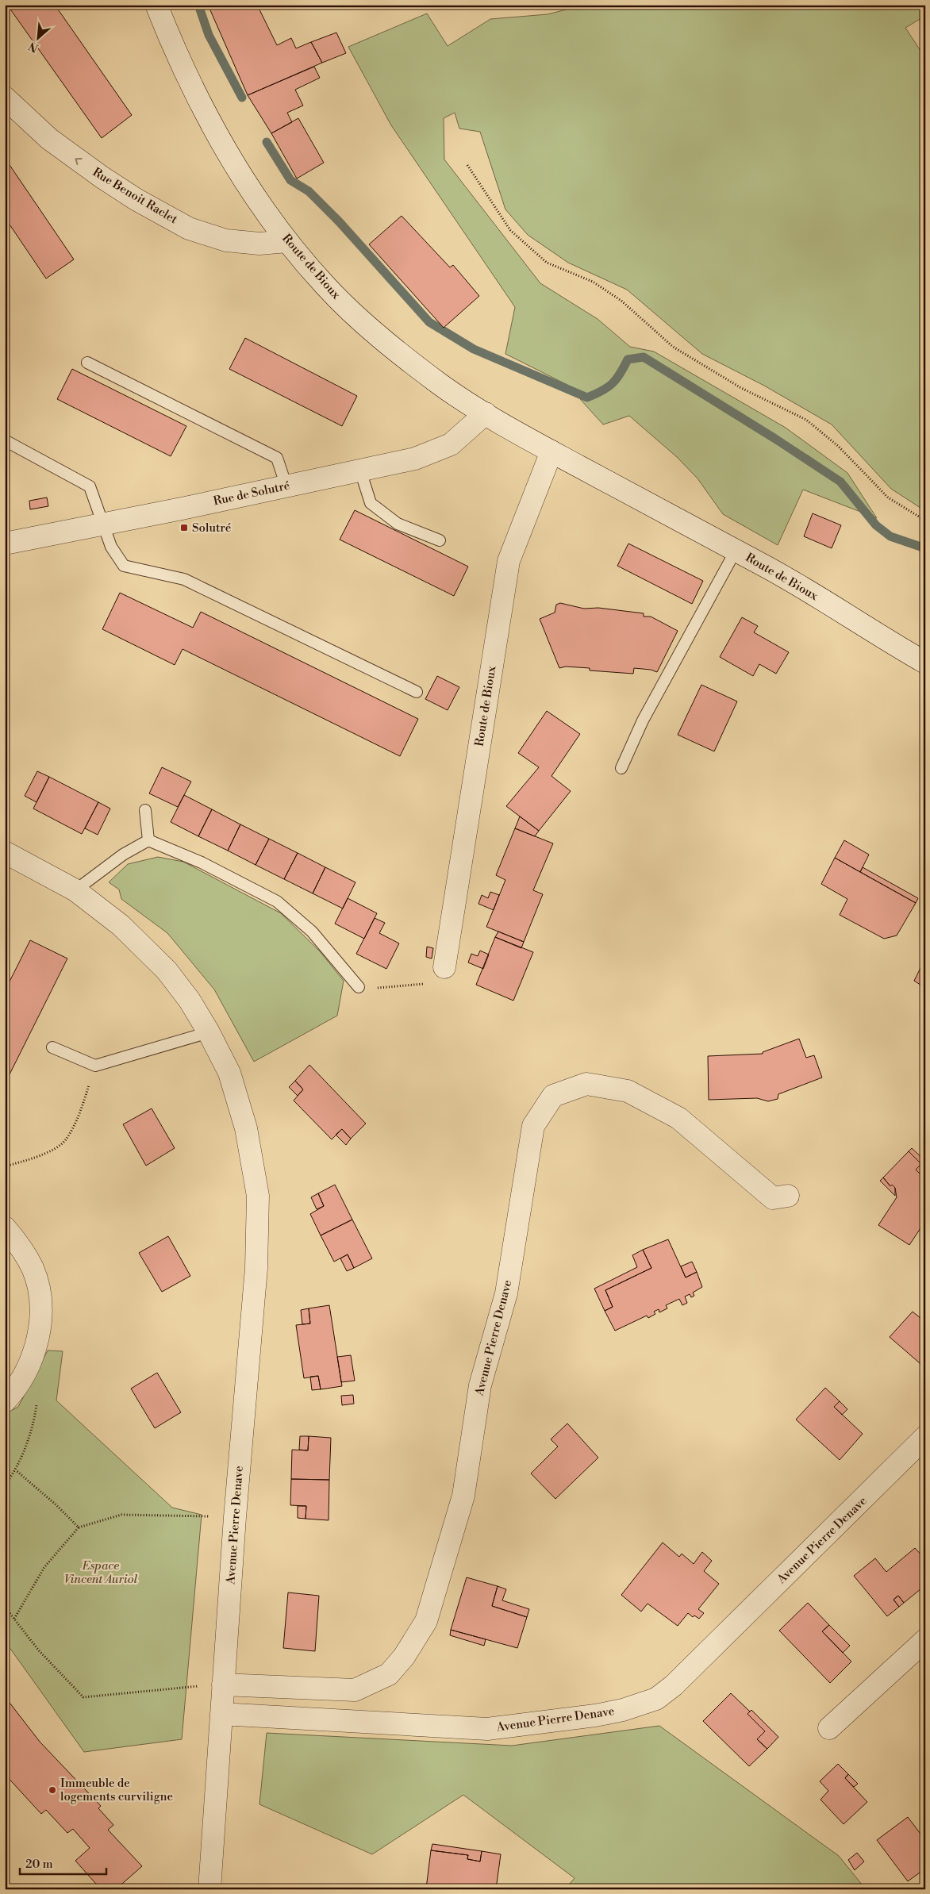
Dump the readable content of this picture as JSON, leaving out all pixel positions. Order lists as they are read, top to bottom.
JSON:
{
  "streets": {
    "street": [
      "Rue Benoit Raclet",
      "Route de Bioux",
      "Rue de Solutré",
      "Avenue Pierre Denave"
    ]
  },
  "crossings": [
    ["Rue Benoit Raclet", "Route de Bioux"],
    ["Route de Bioux", "Rue de Solutré"]
  ],
  "one_way": ["Rue Benoit Raclet"],
  "parks": ["Espace Vincent Auriol"],
  "places": {
    "transit": ["Solutré"],
    "other": ["Immeuble de logements curviligne"]
  },
  "scale_bar": "20 m",
  "north": "bottom left"
}
